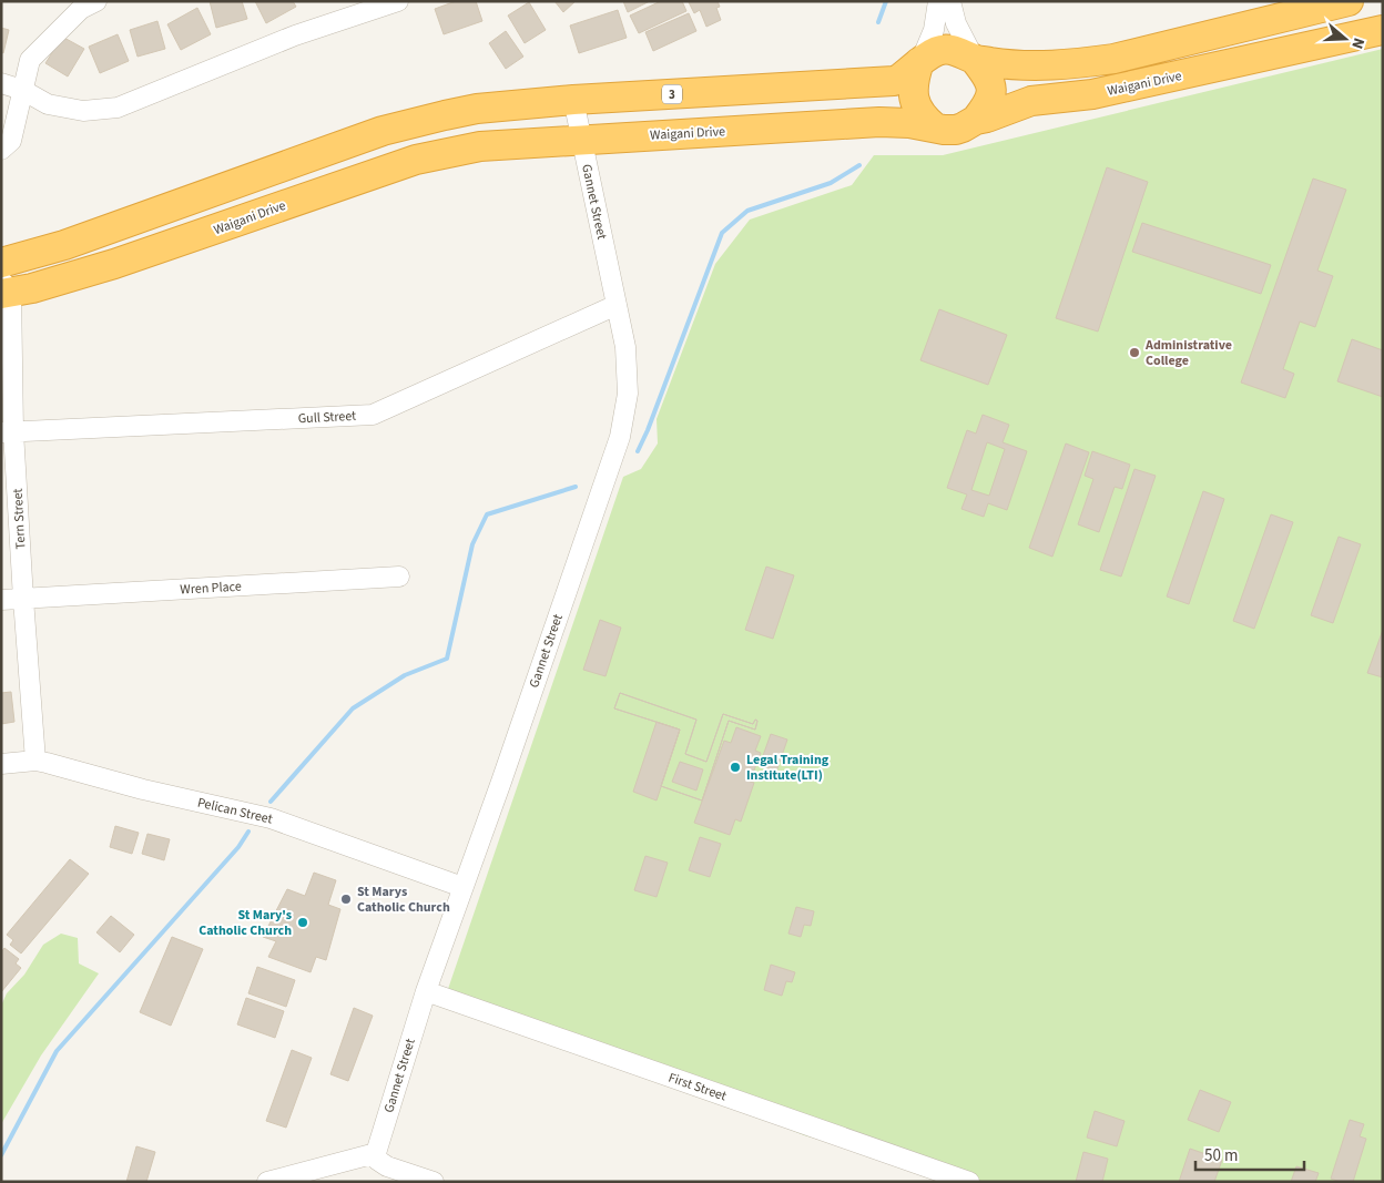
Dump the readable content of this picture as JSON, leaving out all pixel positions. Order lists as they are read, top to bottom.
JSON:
{
  "streets": {
    "highway": ["Waigani Drive", "3"],
    "street": [
      "Gannet Street",
      "Gull Street",
      "Tern Street",
      "Wren Place",
      "Pelican Street",
      "First Street"
    ]
  },
  "crossings": [
    ["Waigani Drive", "3"],
    ["Waigani Drive", "Gannet Street"],
    ["Waigani Drive", "Tern Street"],
    ["3", "Gannet Street"],
    ["Gannet Street", "Gull Street"],
    ["Gannet Street", "Pelican Street"],
    ["Gannet Street", "First Street"],
    ["Gull Street", "Tern Street"],
    ["Tern Street", "Wren Place"],
    ["Tern Street", "Pelican Street"]
  ],
  "places": [
    "Administrative College",
    "Legal Training Institute(LTI)",
    "St Marys Catholic Church",
    "St Mary's Catholic Church"
  ],
  "scale_bar": "50 m",
  "north": "right"
}
